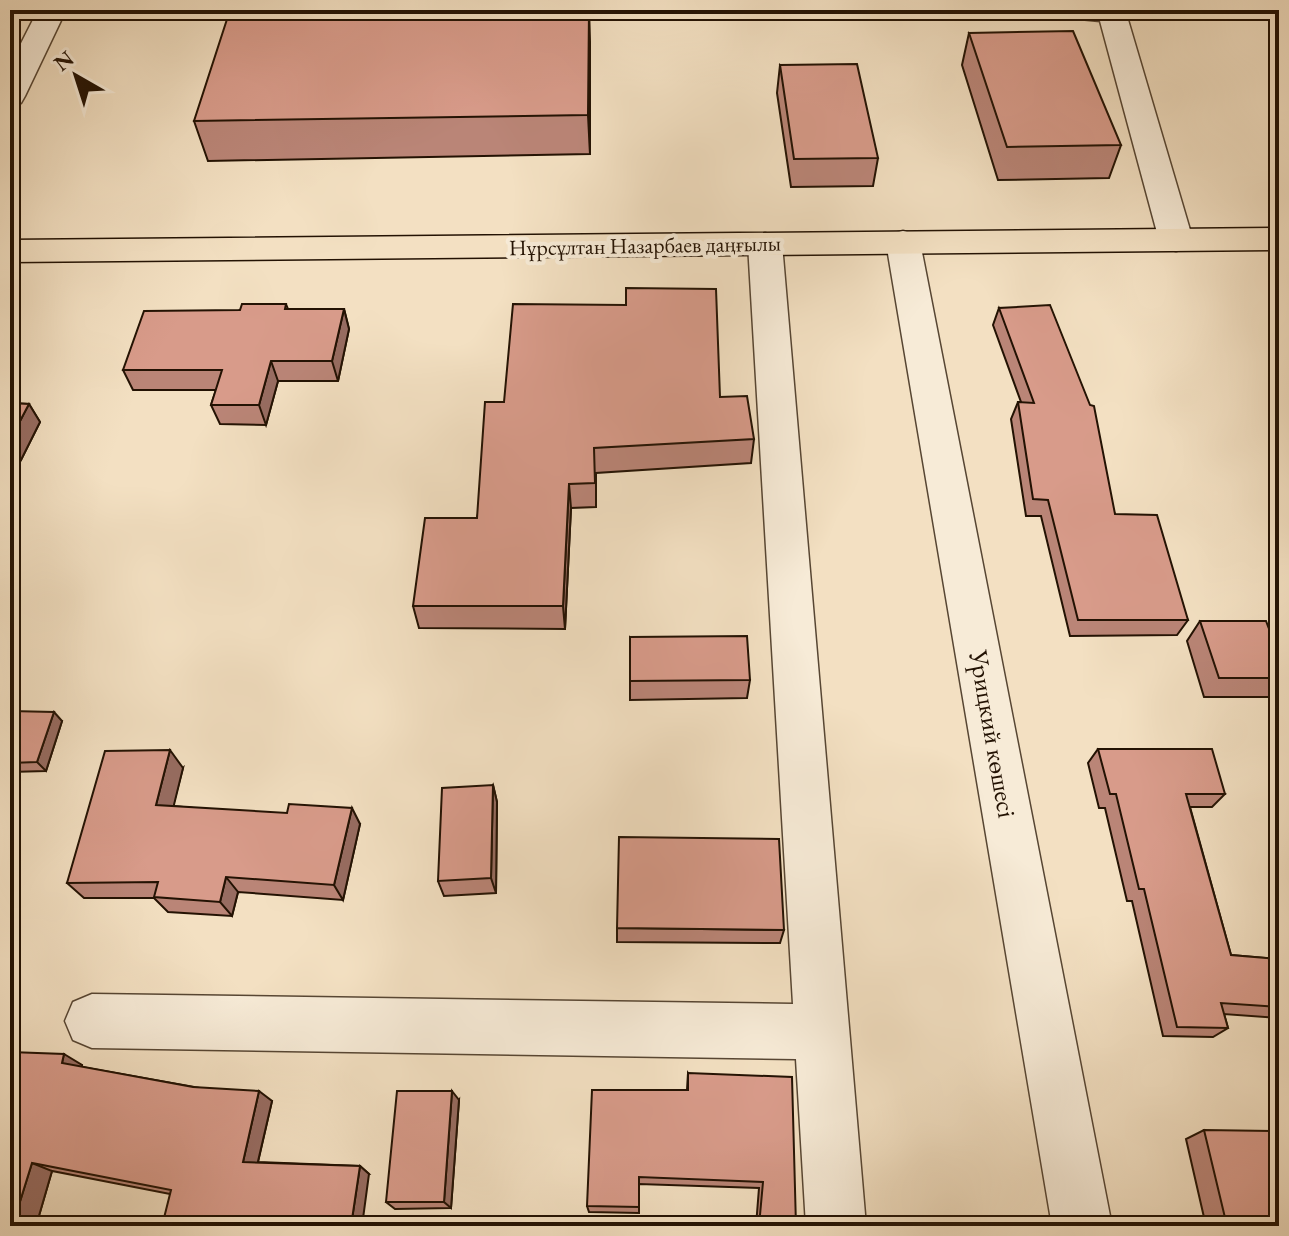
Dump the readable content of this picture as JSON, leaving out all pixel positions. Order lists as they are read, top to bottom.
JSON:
{
  "streets": {
    "main road": ["Нұрсұлтан Назарбаев даңғылы"],
    "street": ["Урицкий көшесі"]
  },
  "crossings": [
    ["Нұрсұлтан Назарбаев даңғылы", "Урицкий көшесі"]
  ],
  "north": "top left"
}
